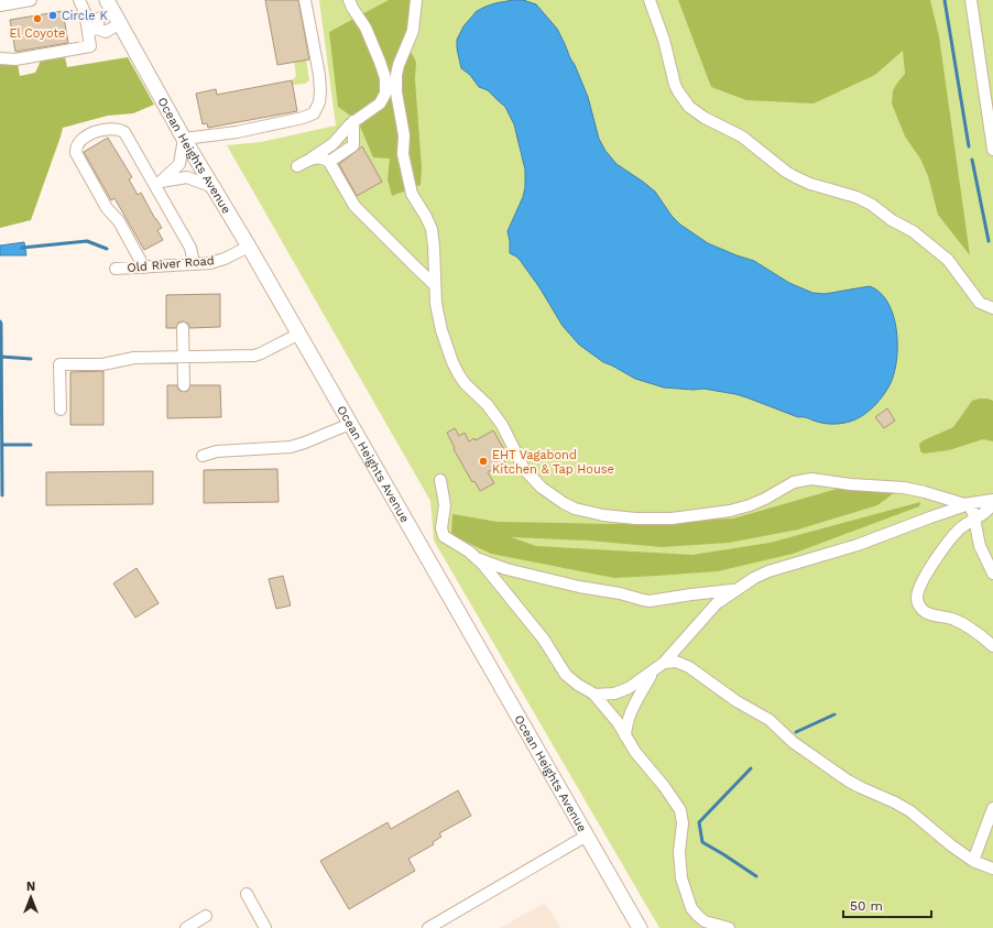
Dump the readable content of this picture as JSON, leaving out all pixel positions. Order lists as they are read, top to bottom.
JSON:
{
  "streets": {
    "main road": ["Ocean Heights Avenue"],
    "street": ["Old River Road"]
  },
  "crossings": [
    ["Ocean Heights Avenue", "Old River Road"]
  ],
  "places": ["Circle K", "El Coyote", "EHT Vagabond Kitchen & Tap House"],
  "scale_bar": "50 m",
  "north": "top"
}
